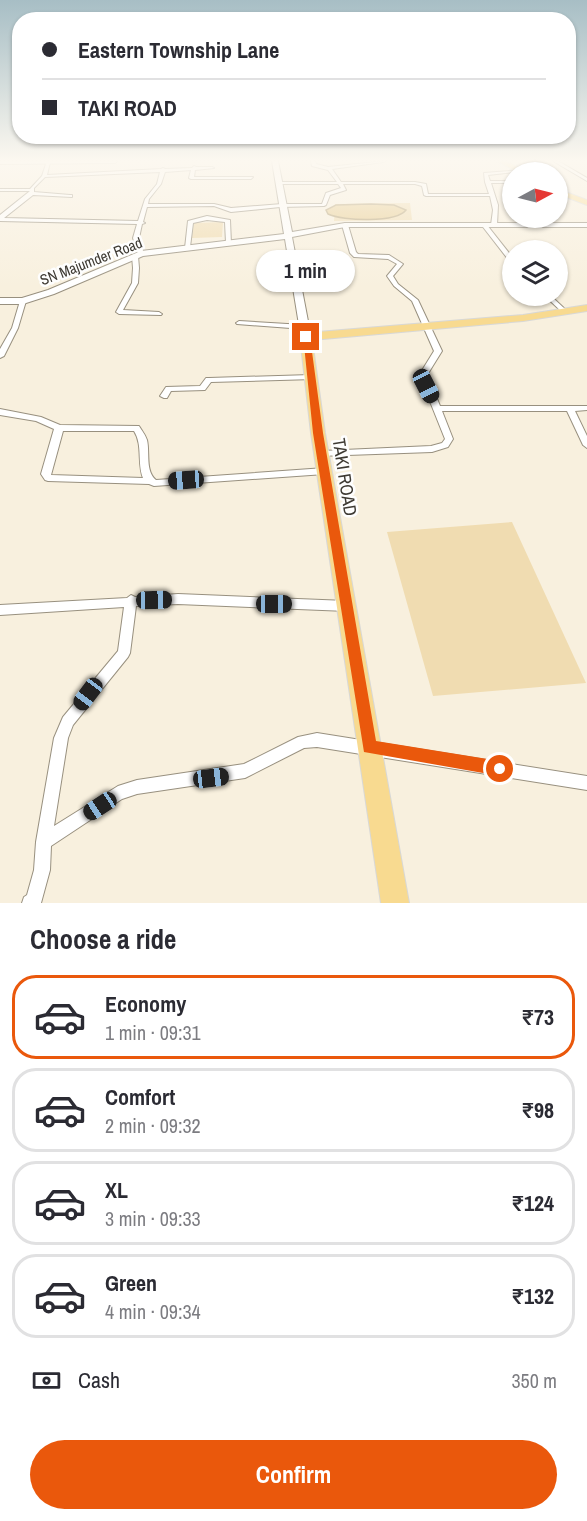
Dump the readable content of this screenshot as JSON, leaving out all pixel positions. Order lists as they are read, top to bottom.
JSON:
{
  "streets": {
    "main road": ["SN Majumder Road", "TAKI ROAD"]
  },
  "north": "right",
  "page": {
    "banner": ["Eastern Township Lane", "TAKI ROAD"],
    "bubble": "1 min",
    "heading": "Choose a ride",
    "list": [
      {
        "name": "Economy",
        "note": "1 min · 09:31",
        "value": "₹73"
      },
      {
        "name": "Comfort",
        "note": "2 min · 09:32",
        "value": "₹98"
      },
      {
        "name": "XL",
        "note": "3 min · 09:33",
        "value": "₹124"
      },
      {
        "name": "Green",
        "note": "4 min · 09:34",
        "value": "₹132"
      }
    ],
    "pay": ["Cash", "350 m"],
    "buttons": "Confirm"
  }
}
